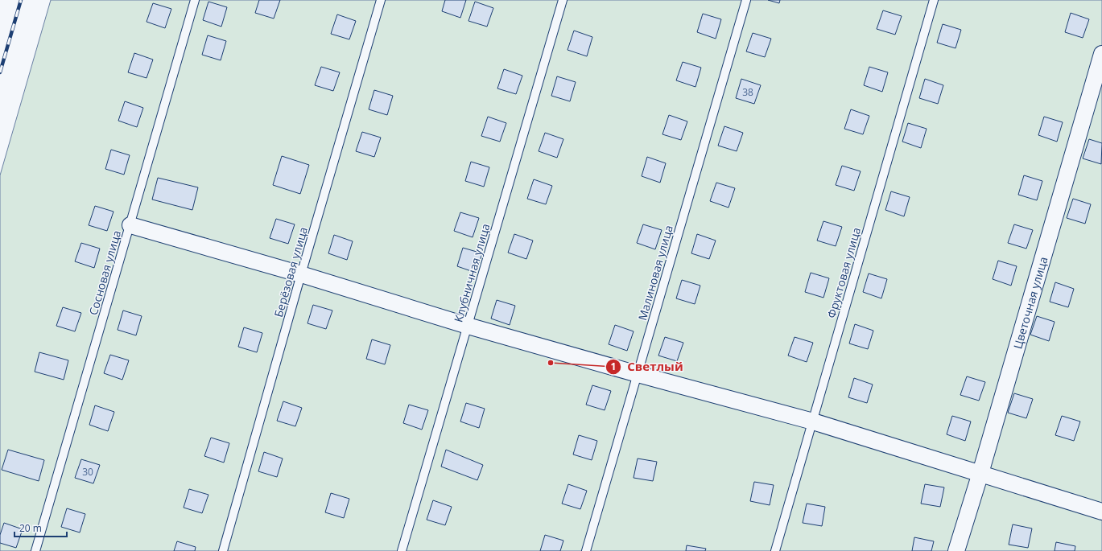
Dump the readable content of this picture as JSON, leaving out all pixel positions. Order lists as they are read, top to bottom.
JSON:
{
  "streets": {
    "street": ["Цветочная улица"],
    "lane": [
      "Берёзовая улица",
      "Сосновая улица",
      "Клубничная улица",
      "Малиновая улица",
      "Фруктовая улица"
    ]
  },
  "places": ["Светлый"],
  "house_numbers": ["38", "30"],
  "scale_bar": "20 m"
}
